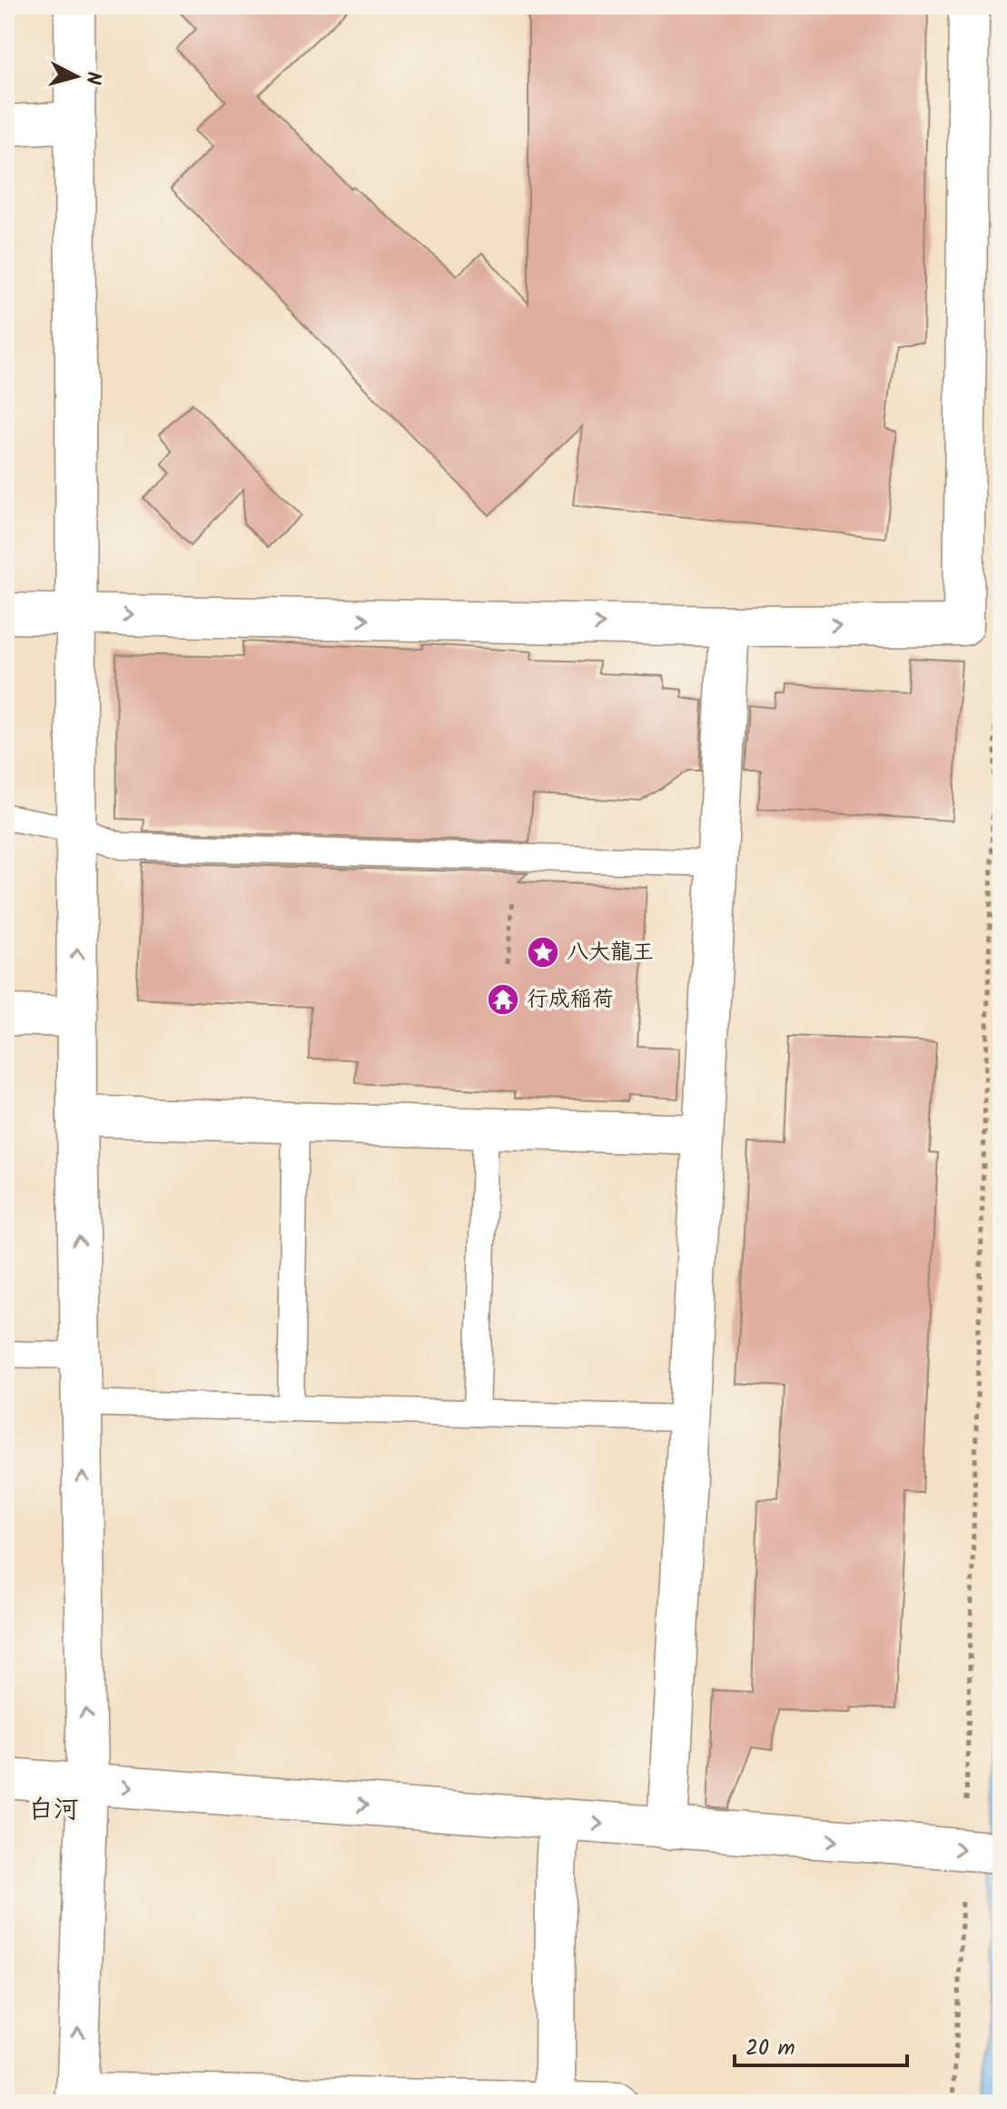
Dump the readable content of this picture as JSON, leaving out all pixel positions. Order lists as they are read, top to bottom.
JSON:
{
  "districts": ["白河"],
  "places": {
    "place": ["八大龍王"],
    "temple": ["行成稲荷"]
  },
  "scale_bar": "20 m",
  "north": "right"
}
